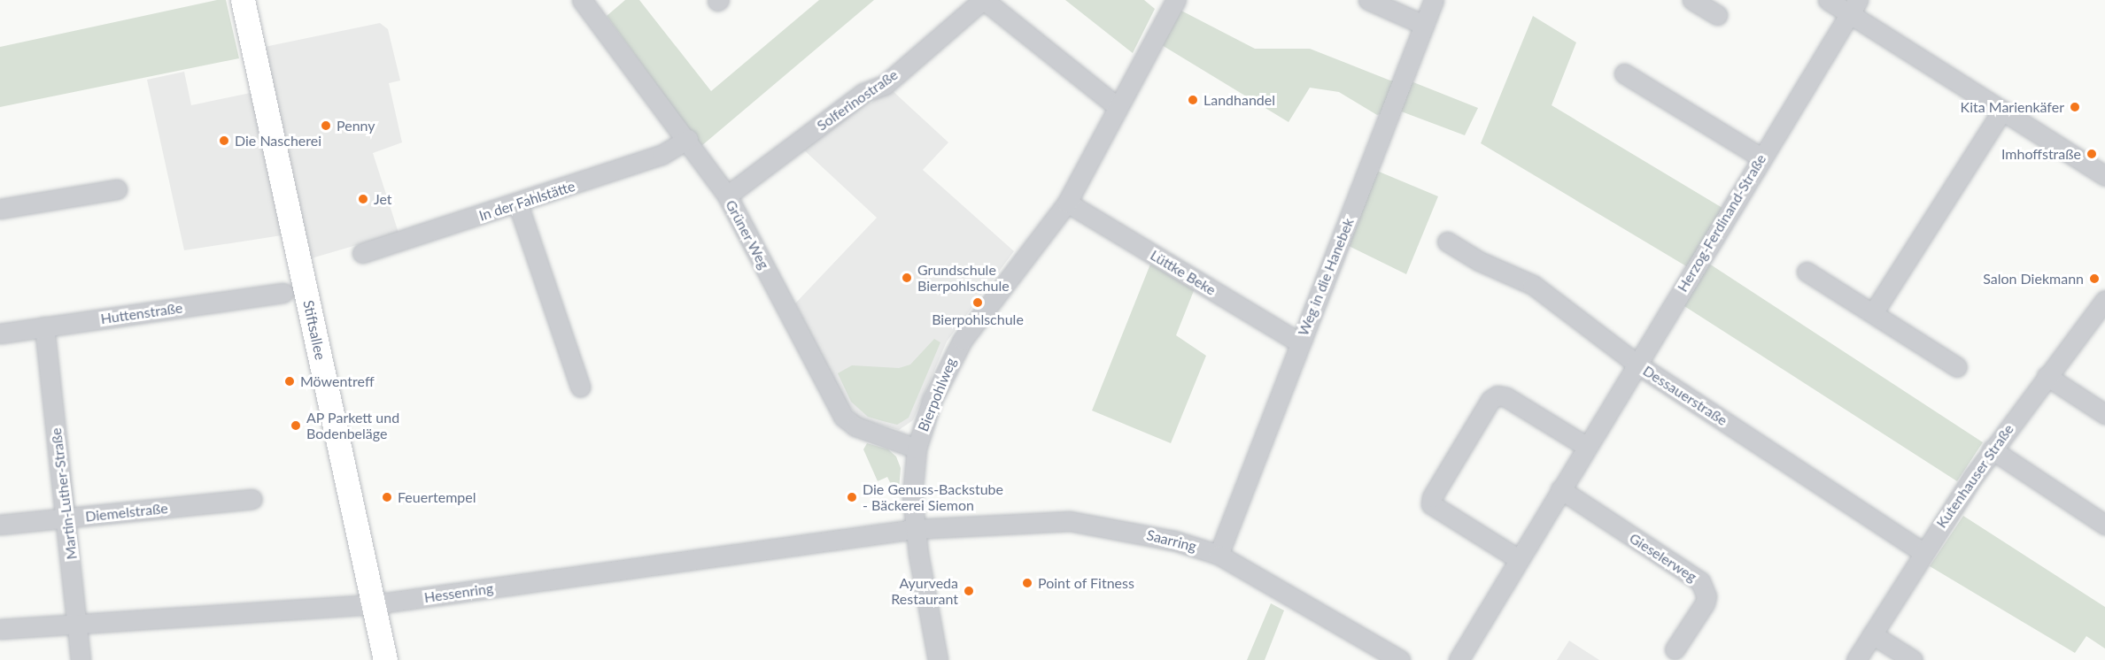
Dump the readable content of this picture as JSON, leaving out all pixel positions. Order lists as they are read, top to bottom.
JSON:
{
  "streets": {
    "main road": ["Stiftsallee"],
    "street": [
      "Solferinostraße",
      "In der Fahlstätte",
      "Herzog-Ferdinand-Straße",
      "Grüner Weg",
      "Lüttke Beke",
      "Weg in die Hanebek",
      "Huttenstraße",
      "Bierpohlweg",
      "Dessauerstraße",
      "Kutenhauser Straße",
      "Martin-Luther-Straße",
      "Diemelstraße",
      "Saarring",
      "Gieselerweg",
      "Hessenring"
    ]
  },
  "crossings": [
    ["Solferinostraße", "Grüner Weg"],
    ["Solferinostraße", "Bierpohlweg"],
    ["In der Fahlstätte", "Grüner Weg"],
    ["Herzog-Ferdinand-Straße", "Dessauerstraße"],
    ["Herzog-Ferdinand-Straße", "Gieselerweg"],
    ["Grüner Weg", "Bierpohlweg"],
    ["Lüttke Beke", "Weg in die Hanebek"],
    ["Lüttke Beke", "Bierpohlweg"],
    ["Weg in die Hanebek", "Saarring"],
    ["Huttenstraße", "Martin-Luther-Straße"],
    ["Stiftsallee", "Hessenring"],
    ["Bierpohlweg", "Saarring"],
    ["Bierpohlweg", "Hessenring"],
    ["Dessauerstraße", "Kutenhauser Straße"],
    ["Martin-Luther-Straße", "Diemelstraße"],
    ["Martin-Luther-Straße", "Hessenring"],
    ["Saarring", "Hessenring"]
  ],
  "places": [
    "Landhandel",
    "Kita Marienkäfer",
    "Penny",
    "Die Nascherei",
    "Imhoffstraße",
    "Jet",
    "Grundschule Bierpohlschule",
    "Salon Diekmann",
    "Bierpohlschule",
    "Möwentreff",
    "AP Parkett und Bodenbeläge",
    "Feuertempel",
    "Die Genuss-Backstube - Bäckerei Siemon",
    "Point of Fitness",
    "Ayurveda Restaurant"
  ]
}
